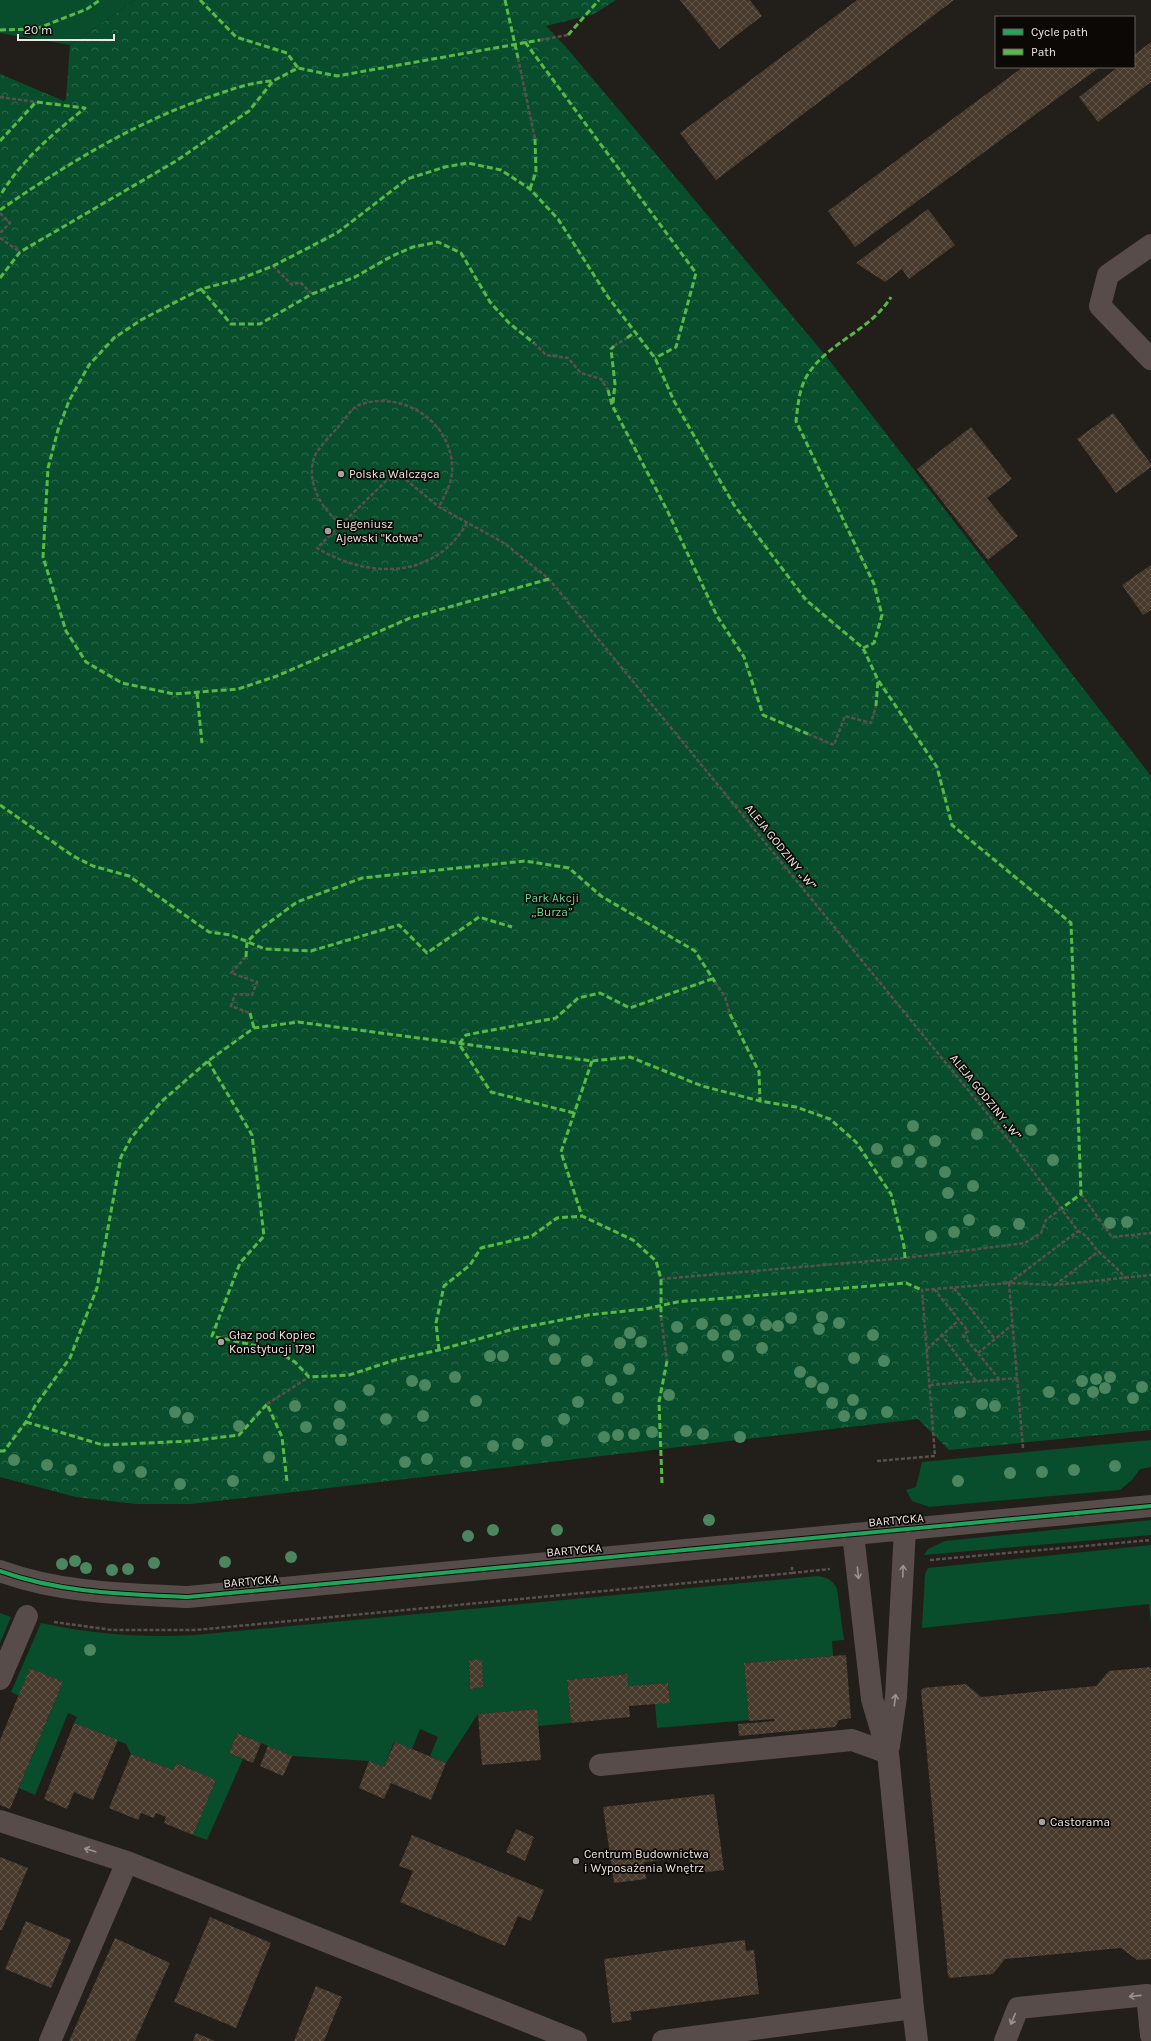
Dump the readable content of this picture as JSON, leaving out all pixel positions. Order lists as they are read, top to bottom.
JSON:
{
  "streets": {
    "street": ["BARTYCKA"],
    "path": ["ALEJA GODZINY „W”"]
  },
  "parks": ["Park Akcji „Burza”"],
  "places": [
    "Polska Walcząca",
    "Eugeniusz Ajewski \"Kotwa\"",
    "Głaz pod Kopiec Konstytucji 1791",
    "Castorama",
    "Centrum Budownictwa i Wyposażenia Wnętrz"
  ],
  "legend": ["Cycle path", "Path"],
  "scale_bar": "20 m"
}
